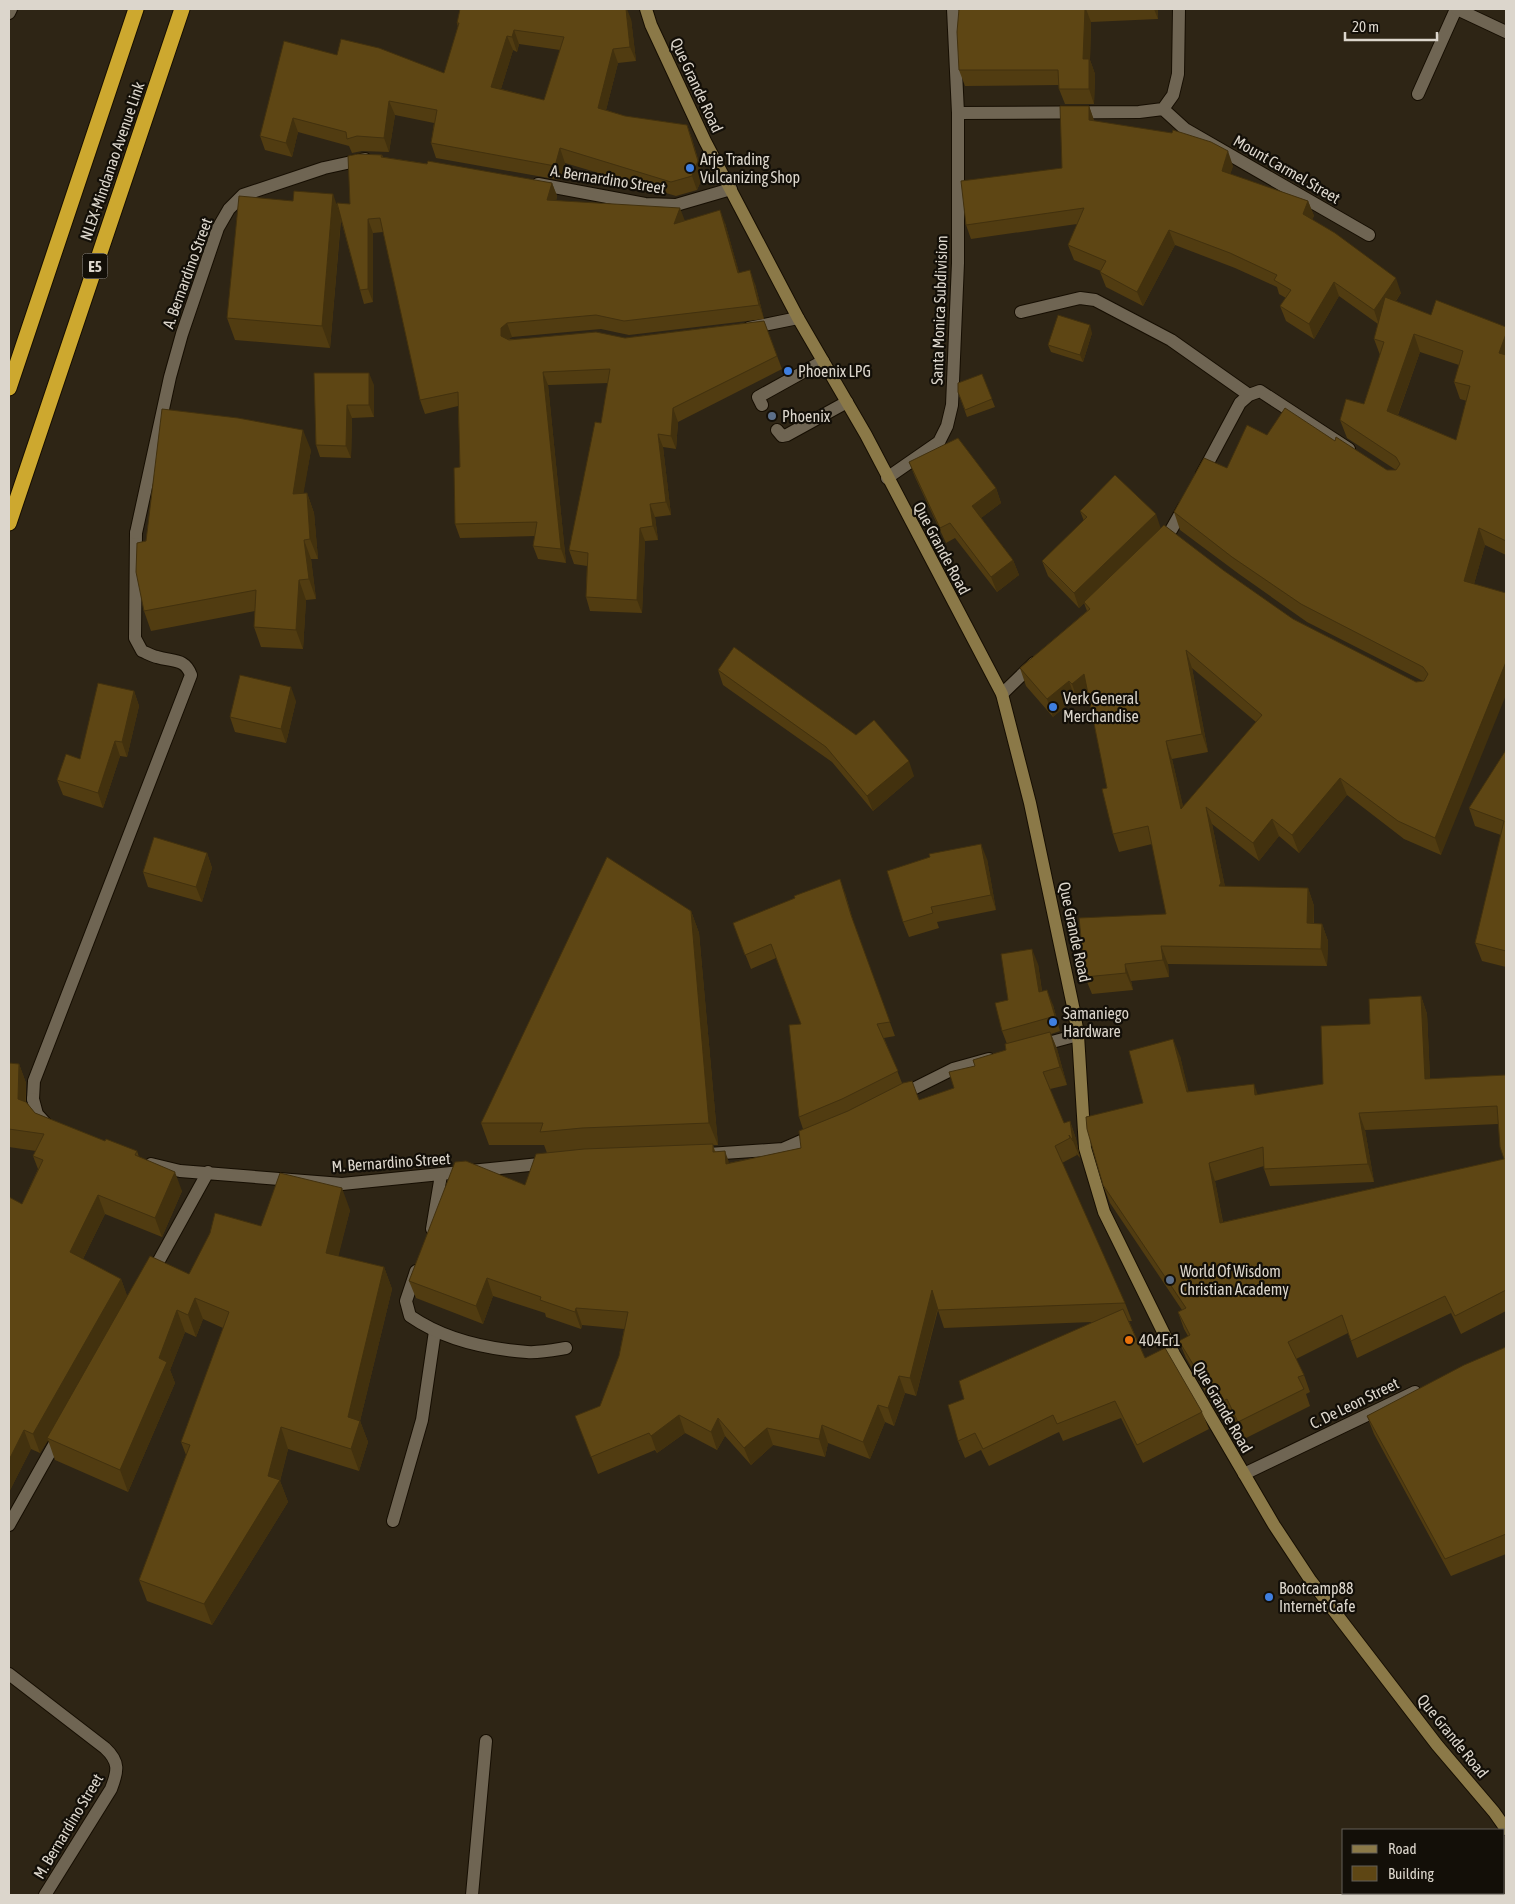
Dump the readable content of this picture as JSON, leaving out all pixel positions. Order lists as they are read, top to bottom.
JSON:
{
  "streets": {
    "highway": ["NLEX-Mindanao Avenue Link", "E5"],
    "main road": ["Que Grande Road"],
    "street": [
      "Mount Carmel Street",
      "A. Bernardino Street",
      "Santa Monica Subdivision",
      "M. Bernardino Street",
      "C. De Leon Street"
    ]
  },
  "crossings": [
    ["Que Grande Road", "A. Bernardino Street"],
    ["Que Grande Road", "Santa Monica Subdivision"],
    ["Que Grande Road", "C. De Leon Street"]
  ],
  "places": [
    "Arje Trading Vulcanizing Shop",
    "Phoenix LPG",
    "Phoenix",
    "Verk General Merchandise",
    "Samaniego Hardware",
    "World Of Wisdom Christian Academy",
    "404Er1",
    "Bootcamp88 Internet Cafe"
  ],
  "legend": ["Road", "Building"],
  "scale_bar": "20 m"
}
